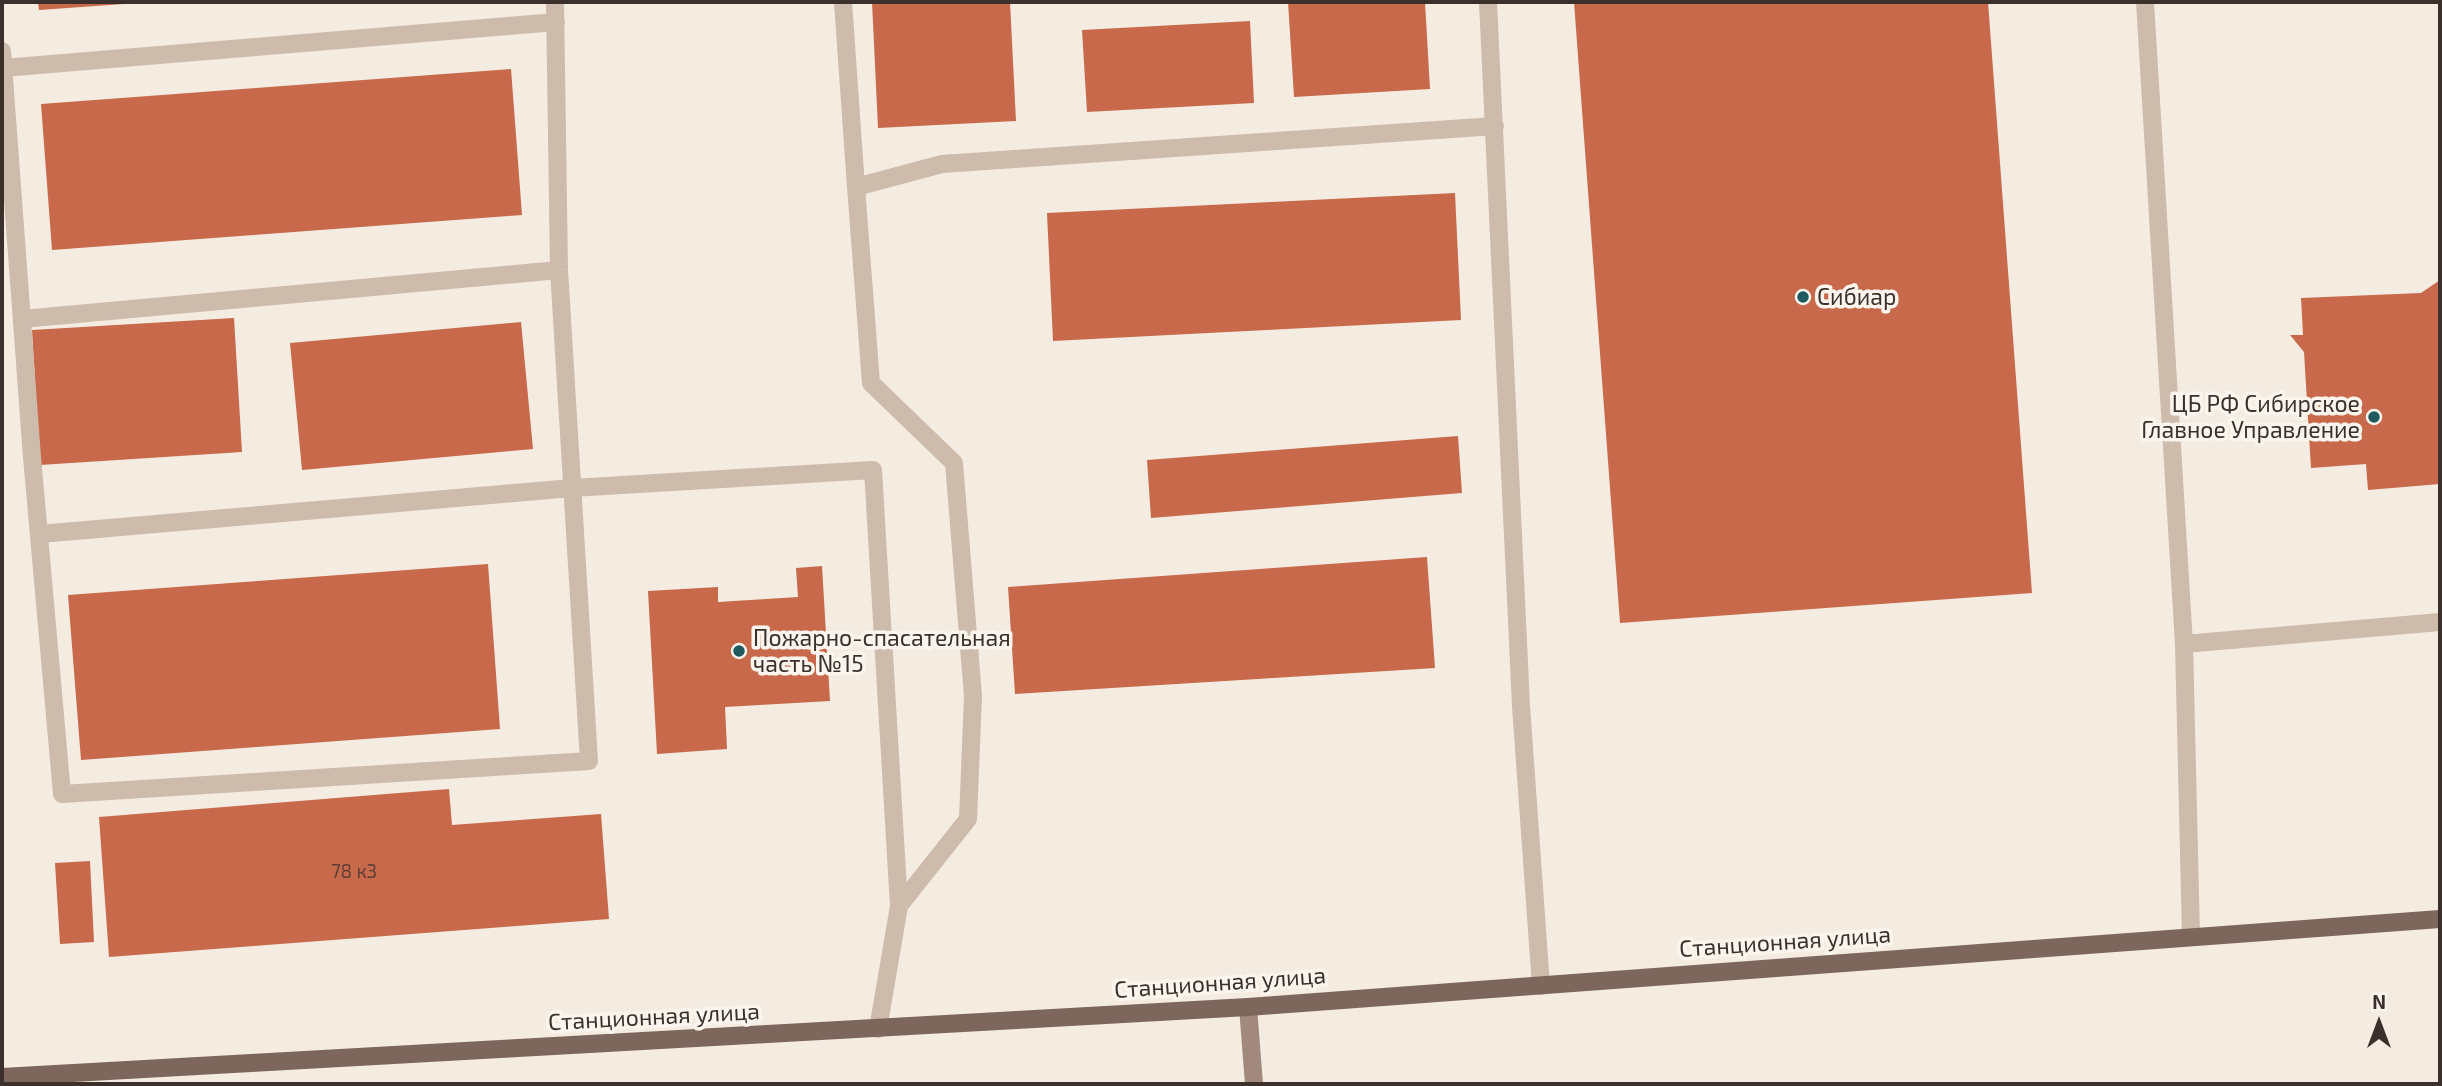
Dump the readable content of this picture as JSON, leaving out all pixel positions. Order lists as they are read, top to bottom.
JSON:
{
  "streets": {
    "main road": ["Станционная улица"]
  },
  "places": ["Сибиар", "ЦБ РФ Сибирское Главное Управление", "Пожарно-спасательная часть №15"],
  "house_numbers": ["78 к3"],
  "north": "top"
}
